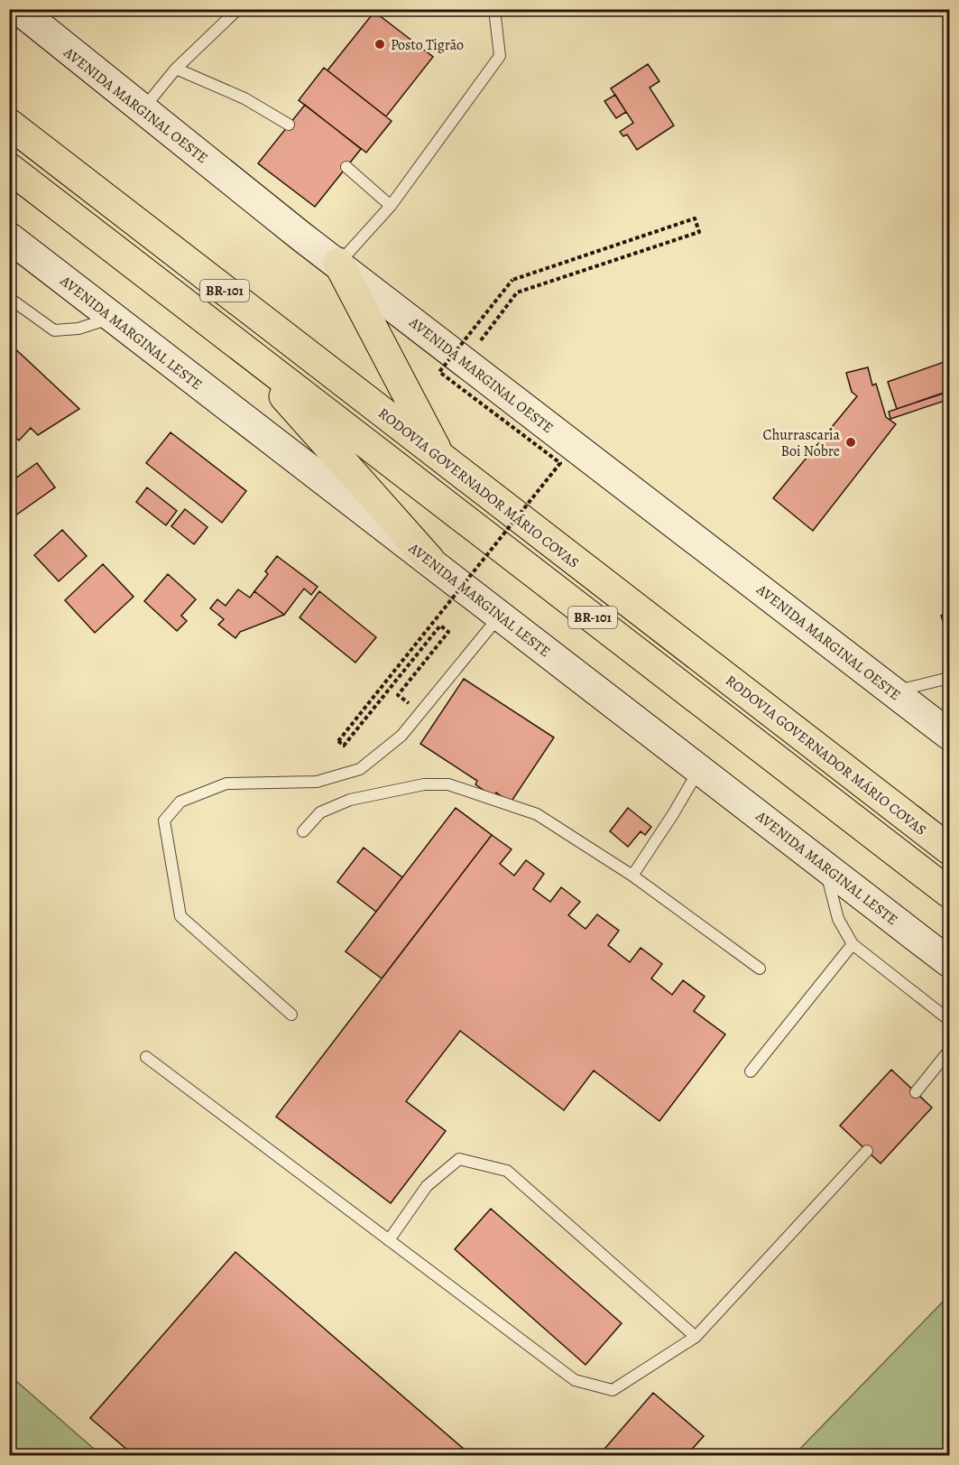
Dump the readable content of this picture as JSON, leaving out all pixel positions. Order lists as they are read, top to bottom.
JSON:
{
  "streets": {
    "highway": ["BR-101", "RODOVIA GOVERNADOR MÁRIO COVAS"],
    "main road": ["AVENIDA MARGINAL OESTE", "AVENIDA MARGINAL LESTE"]
  },
  "places": ["Posto Tigrão", "Churrascaria Boi Nobre"]
}
